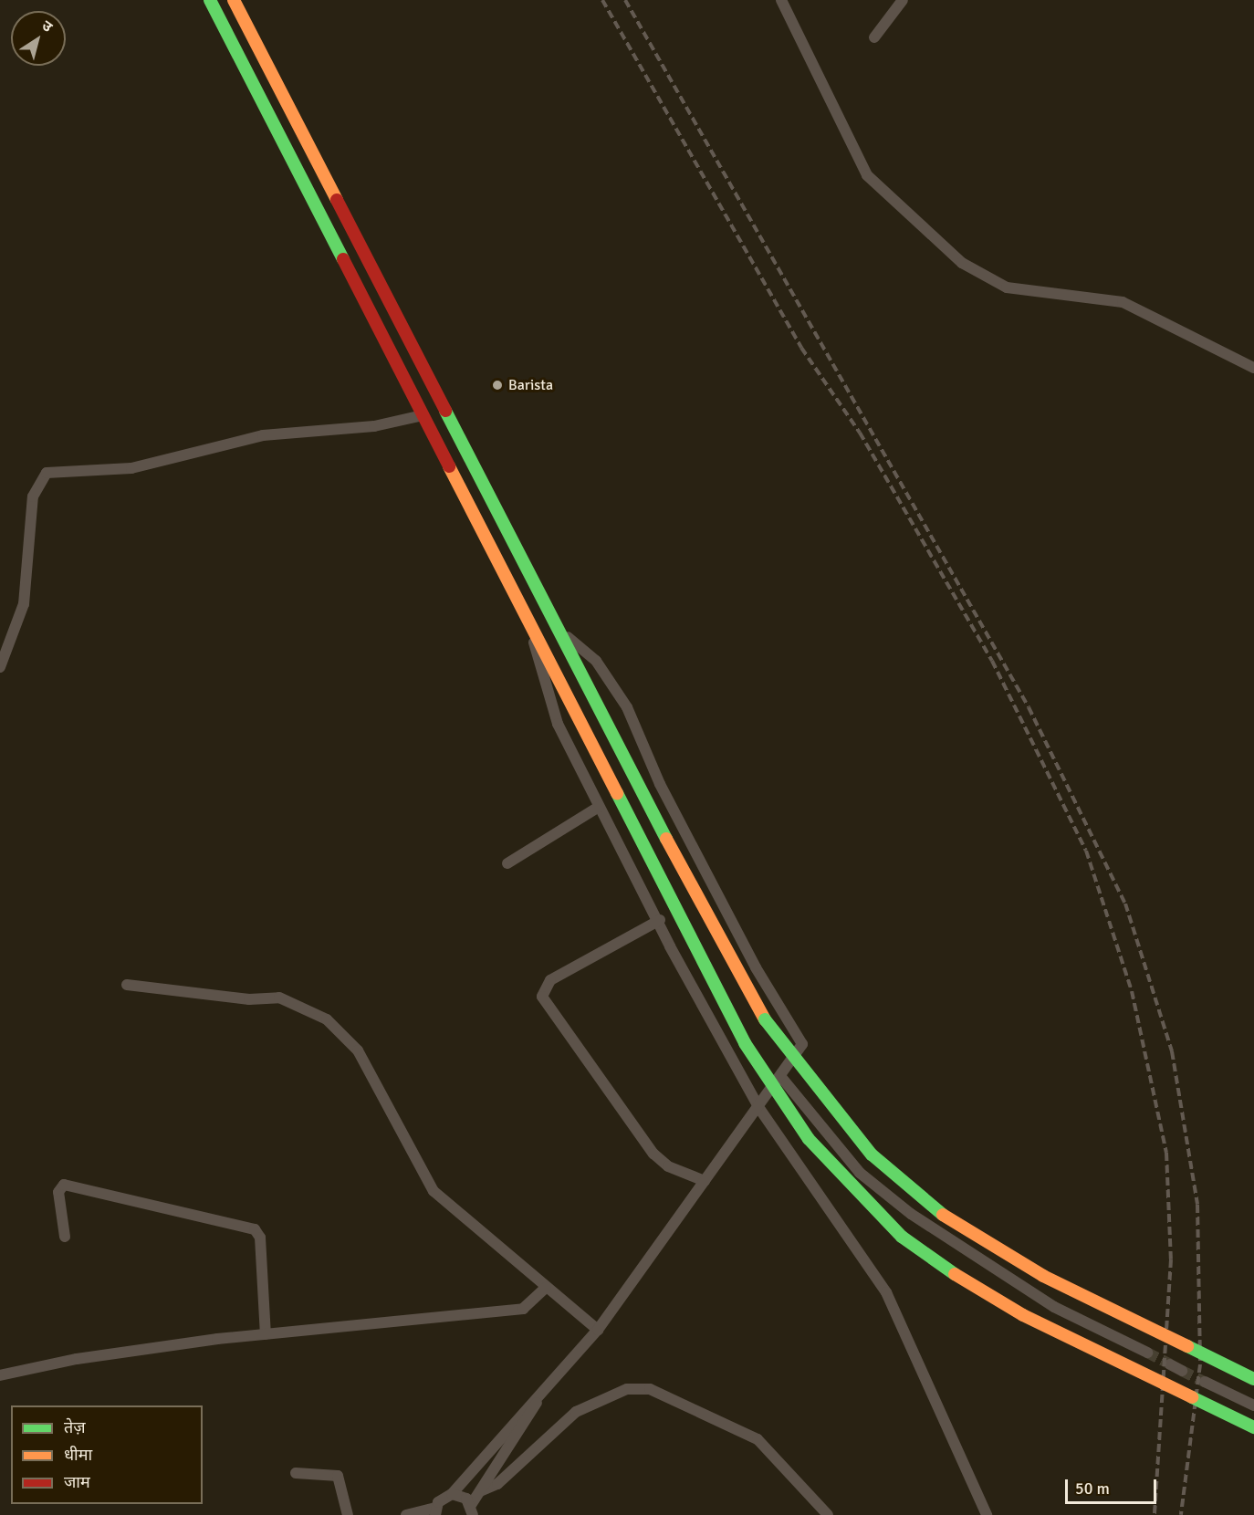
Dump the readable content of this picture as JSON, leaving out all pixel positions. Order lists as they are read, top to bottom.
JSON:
{
  "places": ["Barista"],
  "legend": ["तेज़", "धीमा", "जाम"],
  "scale_bar": "50 m",
  "north": "top right"
}
